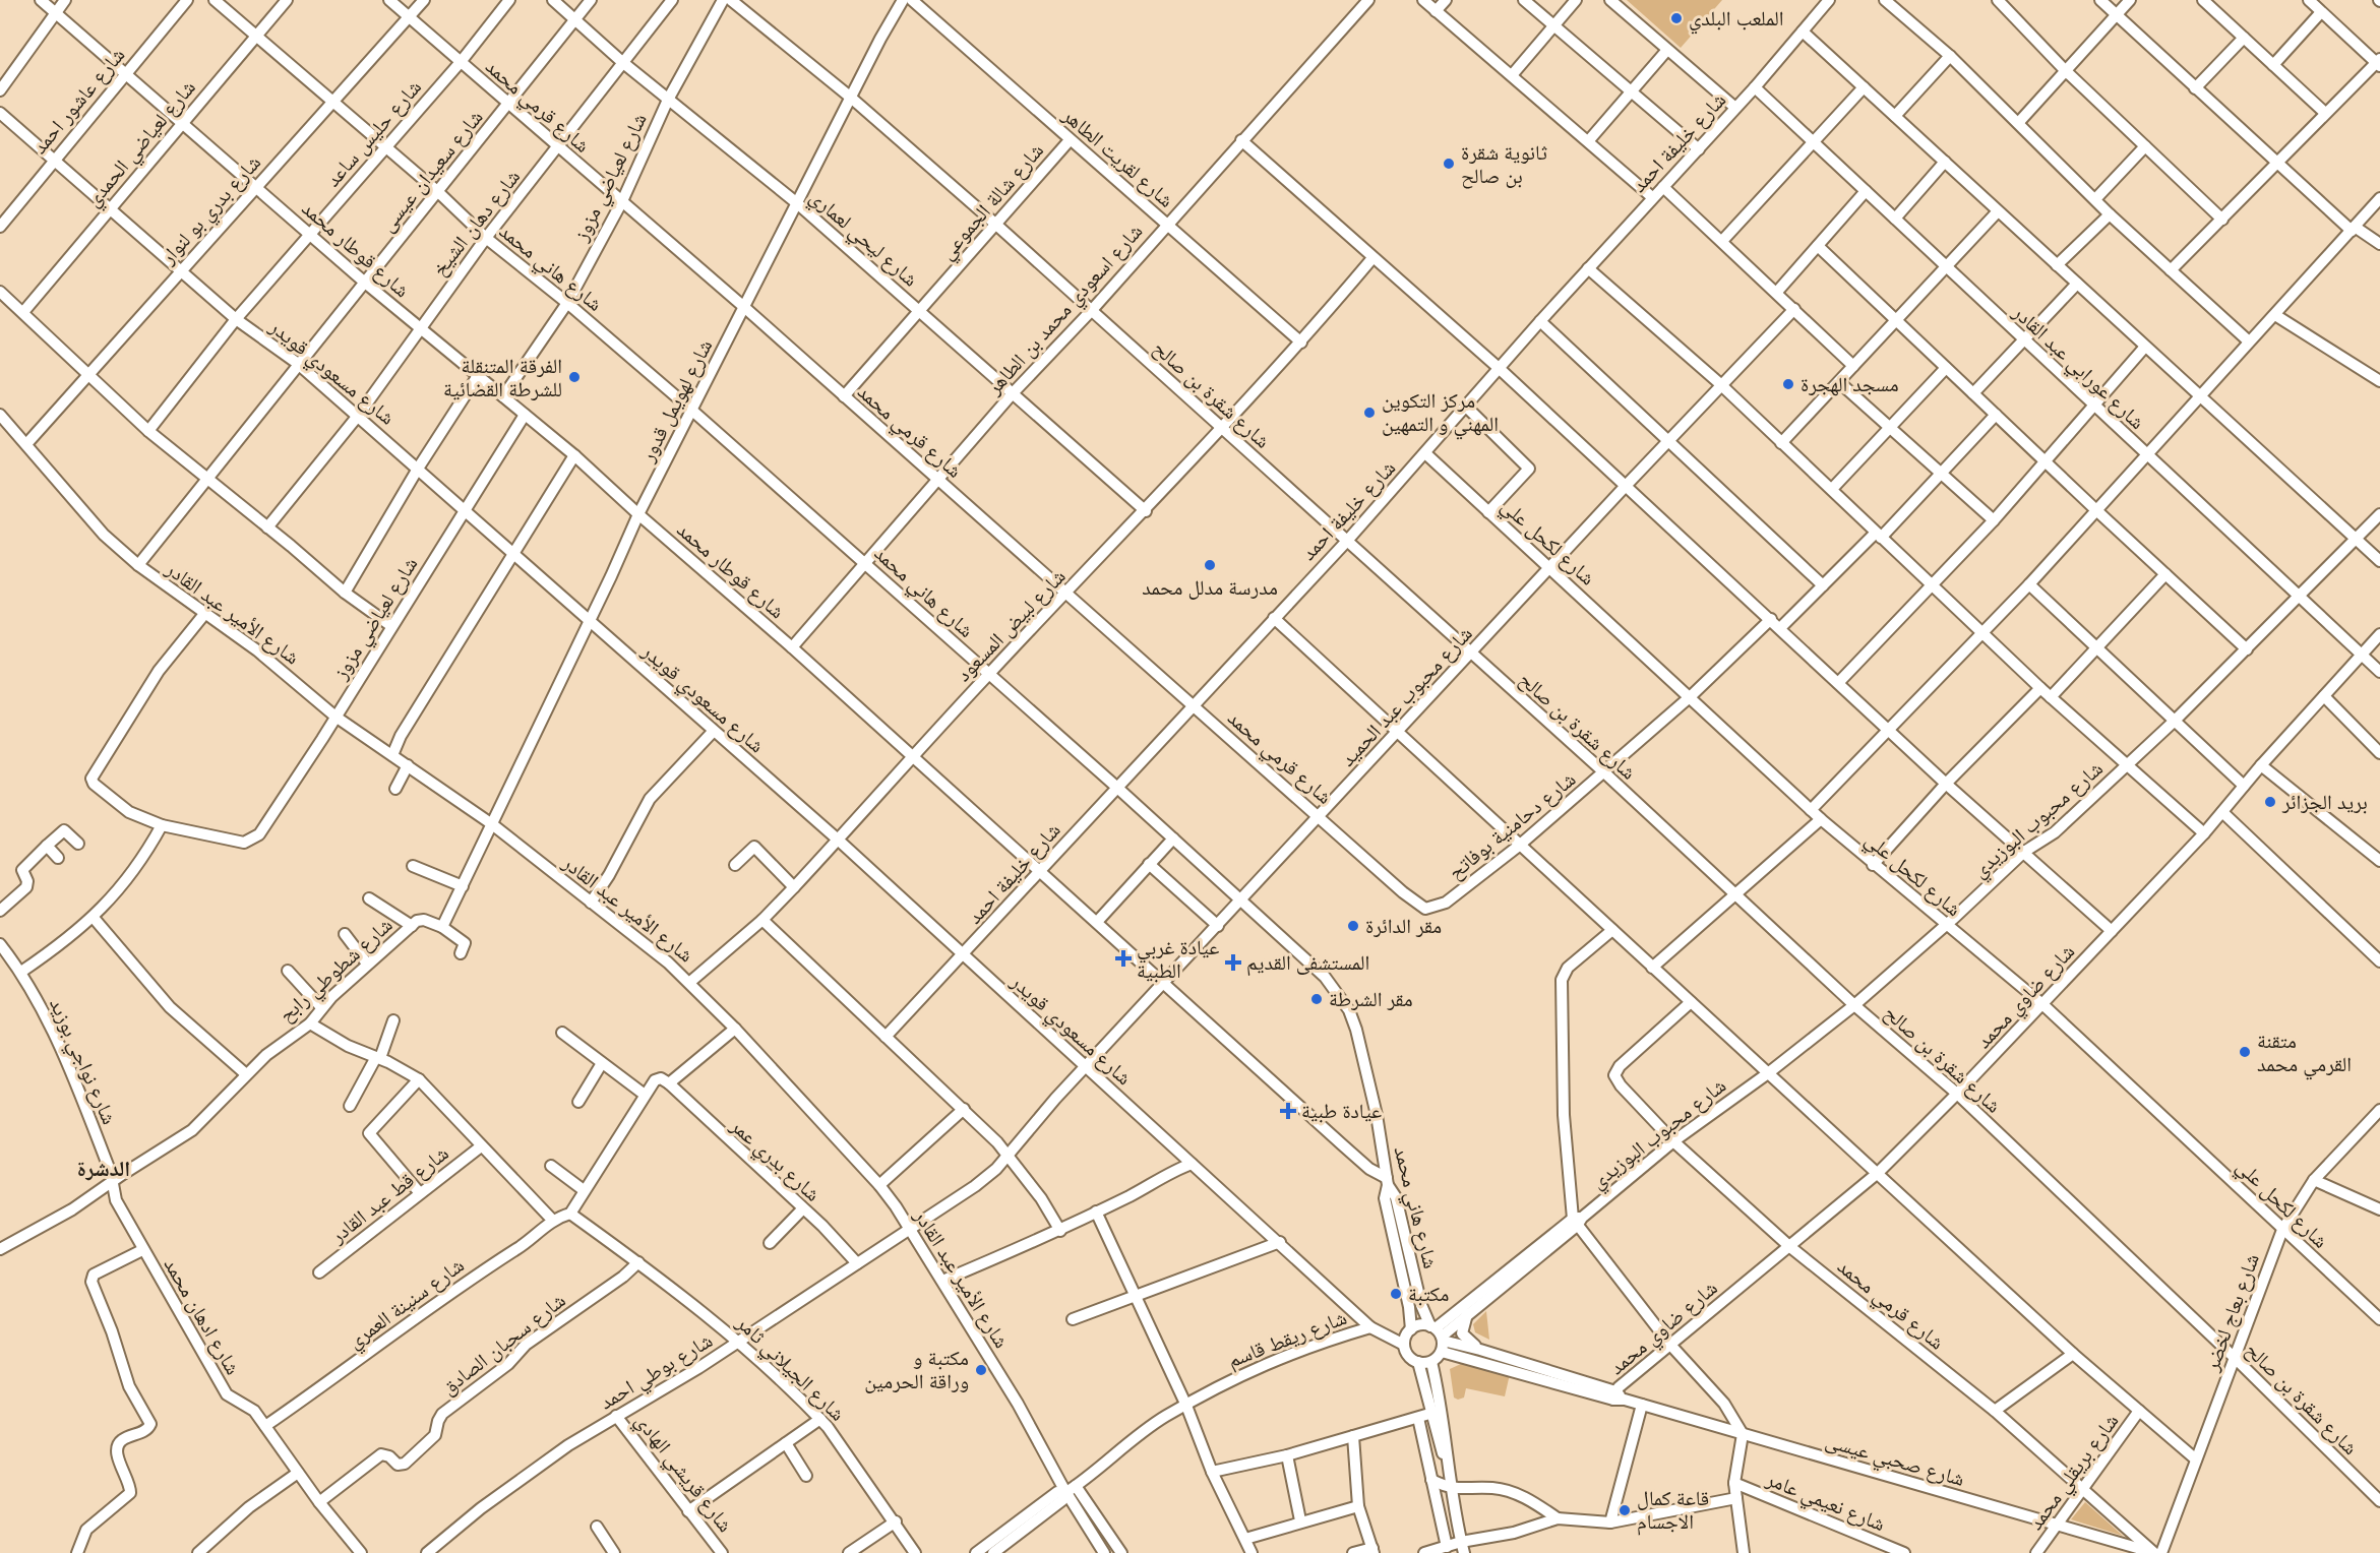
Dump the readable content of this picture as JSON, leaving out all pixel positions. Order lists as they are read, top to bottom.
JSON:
{
  "streets": {
    "street": [
      "شارع عاشور احمد",
      "شارع قرمي محمد",
      "شارع حليس ساعد",
      "شارع خليفة احمد",
      "شارع لعياضي الحمدي",
      "شارع لقريت الطاهر",
      "شارع سعيدان عيسى",
      "شارع لعياضي مزوز",
      "شارع شالة الجموعي",
      "شارع بدري بو لنوار",
      "شارع دهان الشيخ",
      "شارع ليحي لعماري",
      "شارع قوطار محمد",
      "شارع هاني محمد",
      "شارع اسعودي محمد بن الطاهر",
      "شارع عورابي عبد القادر",
      "شارع مسعودي قويدر",
      "شارع شقرة بن صالح",
      "شارع لهويمل قدور",
      "شارع لكحل علي",
      "شارع الأمير عبد القادر",
      "شارع لبيض المسعود",
      "شارع محبوب عبد الحميد",
      "شارع محبوب البوزيدي",
      "شارع دحامنية بوفاتح",
      "شارع شطوطي رابح",
      "شارع ضاوي محمد",
      "شارع نواجي بوزيد",
      "شارع بدري عمر",
      "شارع قط عبد القادر",
      "شارع سنينة العمري",
      "شارع بعاج لخضر",
      "شارع ادهان محمد",
      "شارع ريقط قاسم",
      "شارع سحبان الصادق",
      "شارع الجيلاني ثامر",
      "شارع بوطي احمد",
      "شارع صحبي عيسى",
      "شارع بريقلي محمد",
      "شارع قريشي الهادي",
      "شارع نعيمي عامر"
    ]
  },
  "crossings": [
    ["شارع عاشور احمد", "شارع قوطار محمد"],
    ["شارع عاشور احمد", "شارع مسعودي قويدر"],
    ["شارع قرمي محمد", "شارع حليس ساعد"],
    ["شارع قرمي محمد", "شارع خليفة احمد"],
    ["شارع قرمي محمد", "شارع سعيدان عيسى"],
    ["شارع قرمي محمد", "شارع لعياضي مزوز"],
    ["شارع قرمي محمد", "شارع شالة الجموعي"],
    ["شارع قرمي محمد", "شارع بدري بو لنوار"],
    ["شارع قرمي محمد", "شارع دهان الشيخ"],
    ["شارع قرمي محمد", "شارع اسعودي محمد بن الطاهر"],
    ["شارع قرمي محمد", "شارع لهويمل قدور"],
    ["شارع قرمي محمد", "شارع لبيض المسعود"],
    ["شارع قرمي محمد", "شارع محبوب عبد الحميد"],
    ["شارع قرمي محمد", "شارع محبوب البوزيدي"],
    ["شارع قرمي محمد", "شارع دحامنية بوفاتح"],
    ["شارع قرمي محمد", "شارع ضاوي محمد"],
    ["شارع قرمي محمد", "شارع صحبي عيسى"],
    ["شارع قرمي محمد", "شارع بريقلي محمد"],
    ["شارع حليس ساعد", "شارع قوطار محمد"],
    ["شارع حليس ساعد", "شارع هاني محمد"],
    ["شارع حليس ساعد", "شارع مسعودي قويدر"],
    ["شارع خليفة احمد", "شارع قوطار محمد"],
    ["شارع خليفة احمد", "شارع هاني محمد"],
    ["شارع خليفة احمد", "شارع عورابي عبد القادر"],
    ["شارع خليفة احمد", "شارع مسعودي قويدر"],
    ["شارع خليفة احمد", "شارع شقرة بن صالح"],
    ["شارع خليفة احمد", "شارع لكحل علي"],
    ["شارع لعياضي الحمدي", "شارع قوطار محمد"],
    ["شارع لعياضي الحمدي", "شارع هاني محمد"],
    ["شارع لعياضي الحمدي", "شارع مسعودي قويدر"],
    ["شارع لقريت الطاهر", "شارع شالة الجموعي"],
    ["شارع لقريت الطاهر", "شارع اسعودي محمد بن الطاهر"],
    ["شارع لقريت الطاهر", "شارع لبيض المسعود"],
    ["شارع سعيدان عيسى", "شارع ليحي لعماري"],
    ["شارع سعيدان عيسى", "شارع قوطار محمد"],
    ["شارع سعيدان عيسى", "شارع هاني محمد"],
    ["شارع سعيدان عيسى", "شارع مسعودي قويدر"],
    ["شارع سعيدان عيسى", "شارع الأمير عبد القادر"],
    ["شارع لعياضي مزوز", "شارع ليحي لعماري"],
    ["شارع لعياضي مزوز", "شارع قوطار محمد"],
    ["شارع لعياضي مزوز", "شارع هاني محمد"],
    ["شارع لعياضي مزوز", "شارع مسعودي قويدر"],
    ["شارع لعياضي مزوز", "شارع الأمير عبد القادر"],
    ["شارع شالة الجموعي", "شارع ليحي لعماري"],
    ["شارع شالة الجموعي", "شارع شقرة بن صالح"],
    ["شارع بدري بو لنوار", "شارع قوطار محمد"],
    ["شارع بدري بو لنوار", "شارع هاني محمد"],
    ["شارع بدري بو لنوار", "شارع مسعودي قويدر"],
    ["شارع بدري بو لنوار", "شارع الأمير عبد القادر"],
    ["شارع دهان الشيخ", "شارع ليحي لعماري"],
    ["شارع دهان الشيخ", "شارع قوطار محمد"],
    ["شارع دهان الشيخ", "شارع هاني محمد"],
    ["شارع دهان الشيخ", "شارع مسعودي قويدر"],
    ["شارع ليحي لعماري", "شارع اسعودي محمد بن الطاهر"],
    ["شارع ليحي لعماري", "شارع لهويمل قدور"],
    ["شارع ليحي لعماري", "شارع لبيض المسعود"],
    ["شارع قوطار محمد", "شارع هاني محمد"],
    ["شارع قوطار محمد", "شارع اسعودي محمد بن الطاهر"],
    ["شارع قوطار محمد", "شارع لهويمل قدور"],
    ["شارع قوطار محمد", "شارع لبيض المسعود"],
    ["شارع قوطار محمد", "شارع محبوب عبد الحميد"],
    ["شارع هاني محمد", "شارع اسعودي محمد بن الطاهر"],
    ["شارع هاني محمد", "شارع لهويمل قدور"],
    ["شارع هاني محمد", "شارع لبيض المسعود"],
    ["شارع هاني محمد", "شارع محبوب عبد الحميد"],
    ["شارع هاني محمد", "شارع ريقط قاسم"],
    ["شارع هاني محمد", "شارع صحبي عيسى"],
    ["شارع اسعودي محمد بن الطاهر", "شارع شقرة بن صالح"],
    ["شارع عورابي عبد القادر", "شارع محبوب البوزيدي"],
    ["شارع عورابي عبد القادر", "شارع ضاوي محمد"],
    ["شارع مسعودي قويدر", "شارع لهويمل قدور"],
    ["شارع مسعودي قويدر", "شارع لبيض المسعود"],
    ["شارع مسعودي قويدر", "شارع محبوب عبد الحميد"],
    ["شارع مسعودي قويدر", "شارع ريقط قاسم"],
    ["شارع شقرة بن صالح", "شارع لهويمل قدور"],
    ["شارع شقرة بن صالح", "شارع لبيض المسعود"],
    ["شارع شقرة بن صالح", "شارع محبوب عبد الحميد"],
    ["شارع شقرة بن صالح", "شارع محبوب البوزيدي"],
    ["شارع شقرة بن صالح", "شارع دحامنية بوفاتح"],
    ["شارع شقرة بن صالح", "شارع ضاوي محمد"],
    ["شارع شقرة بن صالح", "شارع بعاج لخضر"],
    ["شارع لهويمل قدور", "شارع الأمير عبد القادر"],
    ["شارع لكحل علي", "شارع محبوب عبد الحميد"],
    ["شارع لكحل علي", "شارع محبوب البوزيدي"],
    ["شارع لكحل علي", "شارع دحامنية بوفاتح"],
    ["شارع لكحل علي", "شارع ضاوي محمد"],
    ["شارع لكحل علي", "شارع بعاج لخضر"],
    ["شارع الأمير عبد القادر", "شارع لبيض المسعود"],
    ["شارع الأمير عبد القادر", "شارع محبوب عبد الحميد"],
    ["شارع الأمير عبد القادر", "شارع ريقط قاسم"],
    ["شارع الأمير عبد القادر", "شارع بوطي احمد"],
    ["شارع محبوب عبد الحميد", "شارع بوطي احمد"],
    ["شارع شطوطي رابح", "شارع نواجي بوزيد"],
    ["شارع ضاوي محمد", "شارع صحبي عيسى"],
    ["شارع نواجي بوزيد", "شارع ادهان محمد"],
    ["شارع بدري عمر", "شارع بوطي احمد"],
    ["شارع سنينة العمري", "شارع ادهان محمد"],
    ["شارع سنينة العمري", "شارع الجيلاني ثامر"],
    ["شارع ادهان محمد", "شارع سحبان الصادق"],
    ["شارع ريقط قاسم", "شارع صحبي عيسى"],
    ["شارع سحبان الصادق", "شارع الجيلاني ثامر"],
    ["شارع الجيلاني ثامر", "شارع بوطي احمد"],
    ["شارع بوطي احمد", "شارع قريشي الهادي"],
    ["شارع صحبي عيسى", "شارع بريقلي محمد"]
  ],
  "districts": ["الدشرة"],
  "places": {
    "other": [
      "الملعب البلدي",
      "ثانوية شقرة بن صالح",
      "الفرقة المتنقلة للشرطة القضائية",
      "مسجد الهجرة",
      "مركز التكوين المهني و التمهين",
      "مدرسة مدلل محمد",
      "بريد الجزائر",
      "مقر الدائرة",
      "مقر الشرطة",
      "متقنة القرمي محمد",
      "مكتبة",
      "مكتبة و وراقة الحرمين",
      "قاعة كمال الاجسام"
    ],
    "health": ["عيادة غربي الطبية", "المستشفى القديم", "عيادة طبية"]
  }
}
